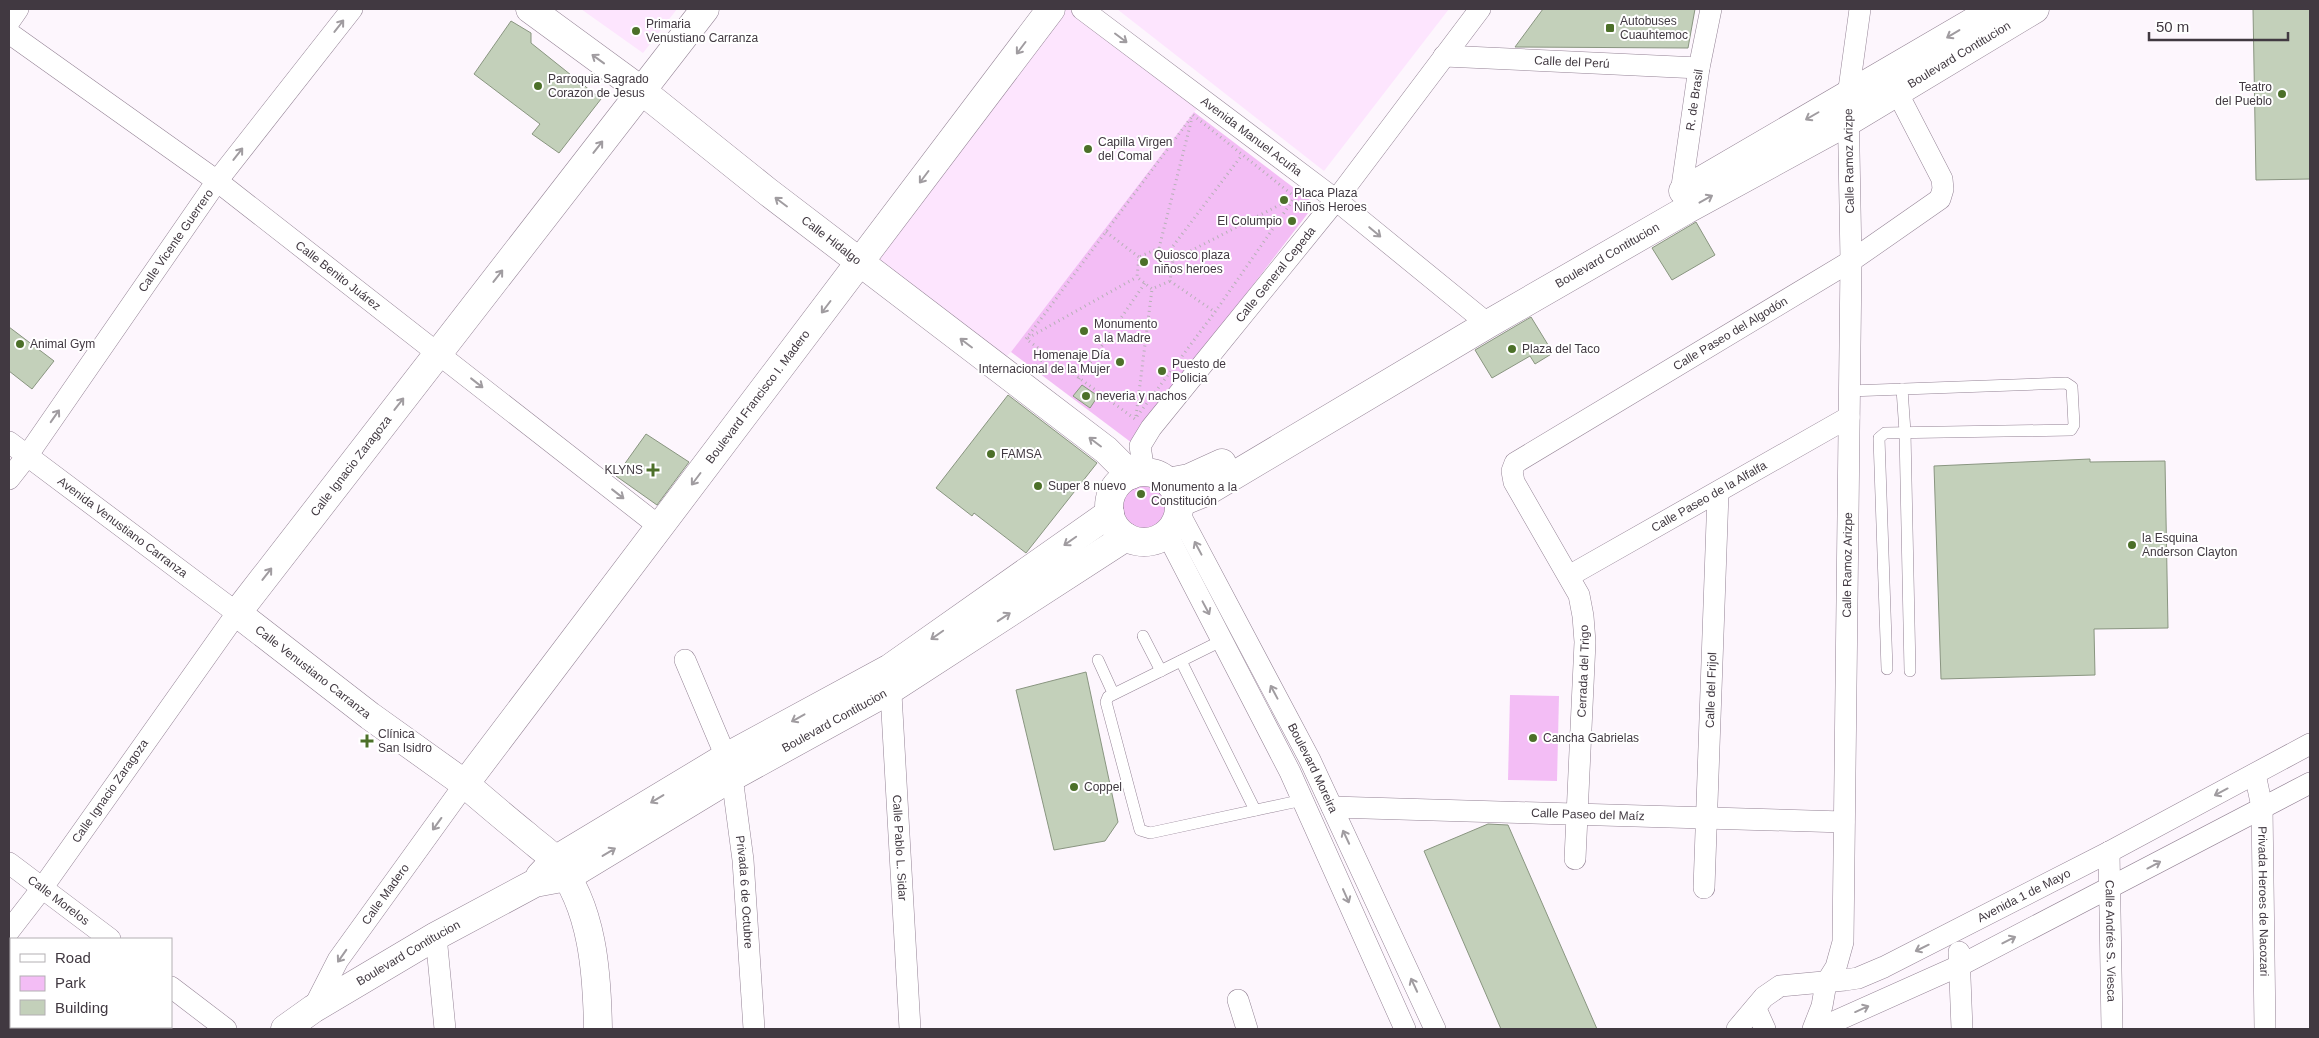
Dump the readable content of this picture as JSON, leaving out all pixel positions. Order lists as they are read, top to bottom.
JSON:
{
  "streets": {
    "street": [
      "Boulevard Contitucion",
      "Calle del Perú",
      "R. de Brasil",
      "Avenida Manuel Acuña",
      "Calle Ramoz Arizpe",
      "Calle Vicente Guerrero",
      "Calle Hidalgo",
      "Calle Benito Juárez",
      "Calle General Cepeda",
      "Calle Paseo del Algodón",
      "Boulevard Francisco I. Madero",
      "Calle Ignacio Zaragoza",
      "Calle Paseo de la Alfalfa",
      "Avenida Venustiano Carranza",
      "Cerrada del Trigo",
      "Calle Venustiano Carranza",
      "Calle del Frijol",
      "Boulevard Moreira",
      "Calle Paseo del Maíz",
      "Calle Pablo L. Sidar",
      "Privada 6 de Octubre",
      "Calle Madero",
      "Avenida 1 de Mayo",
      "Calle Morelos",
      "Privada Heroes de Nacozari",
      "Calle Andrés S. Viesca"
    ]
  },
  "crossings": [
    ["Boulevard Contitucion", "R. de Brasil"],
    ["Boulevard Contitucion", "Avenida Manuel Acuña"],
    ["Boulevard Contitucion", "Calle Ramoz Arizpe"],
    ["Boulevard Contitucion", "Calle Hidalgo"],
    ["Boulevard Contitucion", "Calle General Cepeda"],
    ["Boulevard Contitucion", "Calle Paseo del Algodón"],
    ["Boulevard Contitucion", "Calle Venustiano Carranza"],
    ["Boulevard Contitucion", "Boulevard Moreira"],
    ["Boulevard Contitucion", "Calle Pablo L. Sidar"],
    ["Boulevard Contitucion", "Privada 6 de Octubre"],
    ["Boulevard Contitucion", "Calle Madero"],
    ["Calle del Perú", "R. de Brasil"],
    ["Calle del Perú", "Calle General Cepeda"],
    ["Avenida Manuel Acuña", "Calle General Cepeda"],
    ["Calle Ramoz Arizpe", "Calle Paseo del Algodón"],
    ["Calle Ramoz Arizpe", "Calle Paseo de la Alfalfa"],
    ["Calle Ramoz Arizpe", "Calle Paseo del Maíz"],
    ["Calle Ramoz Arizpe", "Avenida 1 de Mayo"],
    ["Calle Vicente Guerrero", "Calle Benito Juárez"],
    ["Calle Vicente Guerrero", "Avenida Venustiano Carranza"],
    ["Calle Hidalgo", "Calle General Cepeda"],
    ["Calle Hidalgo", "Boulevard Francisco I. Madero"],
    ["Calle Hidalgo", "Calle Ignacio Zaragoza"],
    ["Calle Hidalgo", "Boulevard Moreira"],
    ["Calle Benito Juárez", "Boulevard Francisco I. Madero"],
    ["Calle Benito Juárez", "Calle Ignacio Zaragoza"],
    ["Calle General Cepeda", "Boulevard Moreira"],
    ["Calle Paseo del Algodón", "Cerrada del Trigo"],
    ["Boulevard Francisco I. Madero", "Calle Venustiano Carranza"],
    ["Boulevard Francisco I. Madero", "Calle Madero"],
    ["Calle Ignacio Zaragoza", "Avenida Venustiano Carranza"],
    ["Calle Ignacio Zaragoza", "Calle Venustiano Carranza"],
    ["Calle Ignacio Zaragoza", "Calle Morelos"],
    ["Calle Paseo de la Alfalfa", "Cerrada del Trigo"],
    ["Calle Paseo de la Alfalfa", "Calle del Frijol"],
    ["Avenida Venustiano Carranza", "Calle Venustiano Carranza"],
    ["Cerrada del Trigo", "Calle Paseo del Maíz"],
    ["Calle Venustiano Carranza", "Calle Madero"],
    ["Calle del Frijol", "Calle Paseo del Maíz"],
    ["Boulevard Moreira", "Calle Paseo del Maíz"],
    ["Avenida 1 de Mayo", "Privada Heroes de Nacozari"],
    ["Avenida 1 de Mayo", "Calle Andrés S. Viesca"]
  ],
  "one_way": [
    "Avenida Manuel Acuña",
    "Calle Vicente Guerrero",
    "Calle Hidalgo",
    "Boulevard Francisco I. Madero",
    "Calle Ignacio Zaragoza",
    "Calle Madero"
  ],
  "places": {
    "transit": ["Autobuses Cuauhtemoc"],
    "other": [
      "Primaria Venustiano Carranza",
      "Parroquia Sagrado Corazon de Jesus",
      "Teatro del Pueblo",
      "Capilla Virgen del Comal",
      "Placa Plaza Niños Heroes",
      "El Columpio",
      "Quiosco plaza niños heroes",
      "Monumento a la Madre",
      "Animal Gym",
      "Plaza del Taco",
      "Homenaje Día Internacional de la Mujer",
      "Puesto de Policia",
      "neveria y nachos",
      "FAMSA",
      "Super 8 nuevo",
      "Monumento a la Constitución",
      "la Esquina Anderson Clayton",
      "Cancha Gabrielas",
      "Coppel"
    ],
    "health": ["KLYNS", "Clínica San Isidro"]
  },
  "legend": ["Road", "Park", "Building"],
  "scale_bar": "50 m"
}
